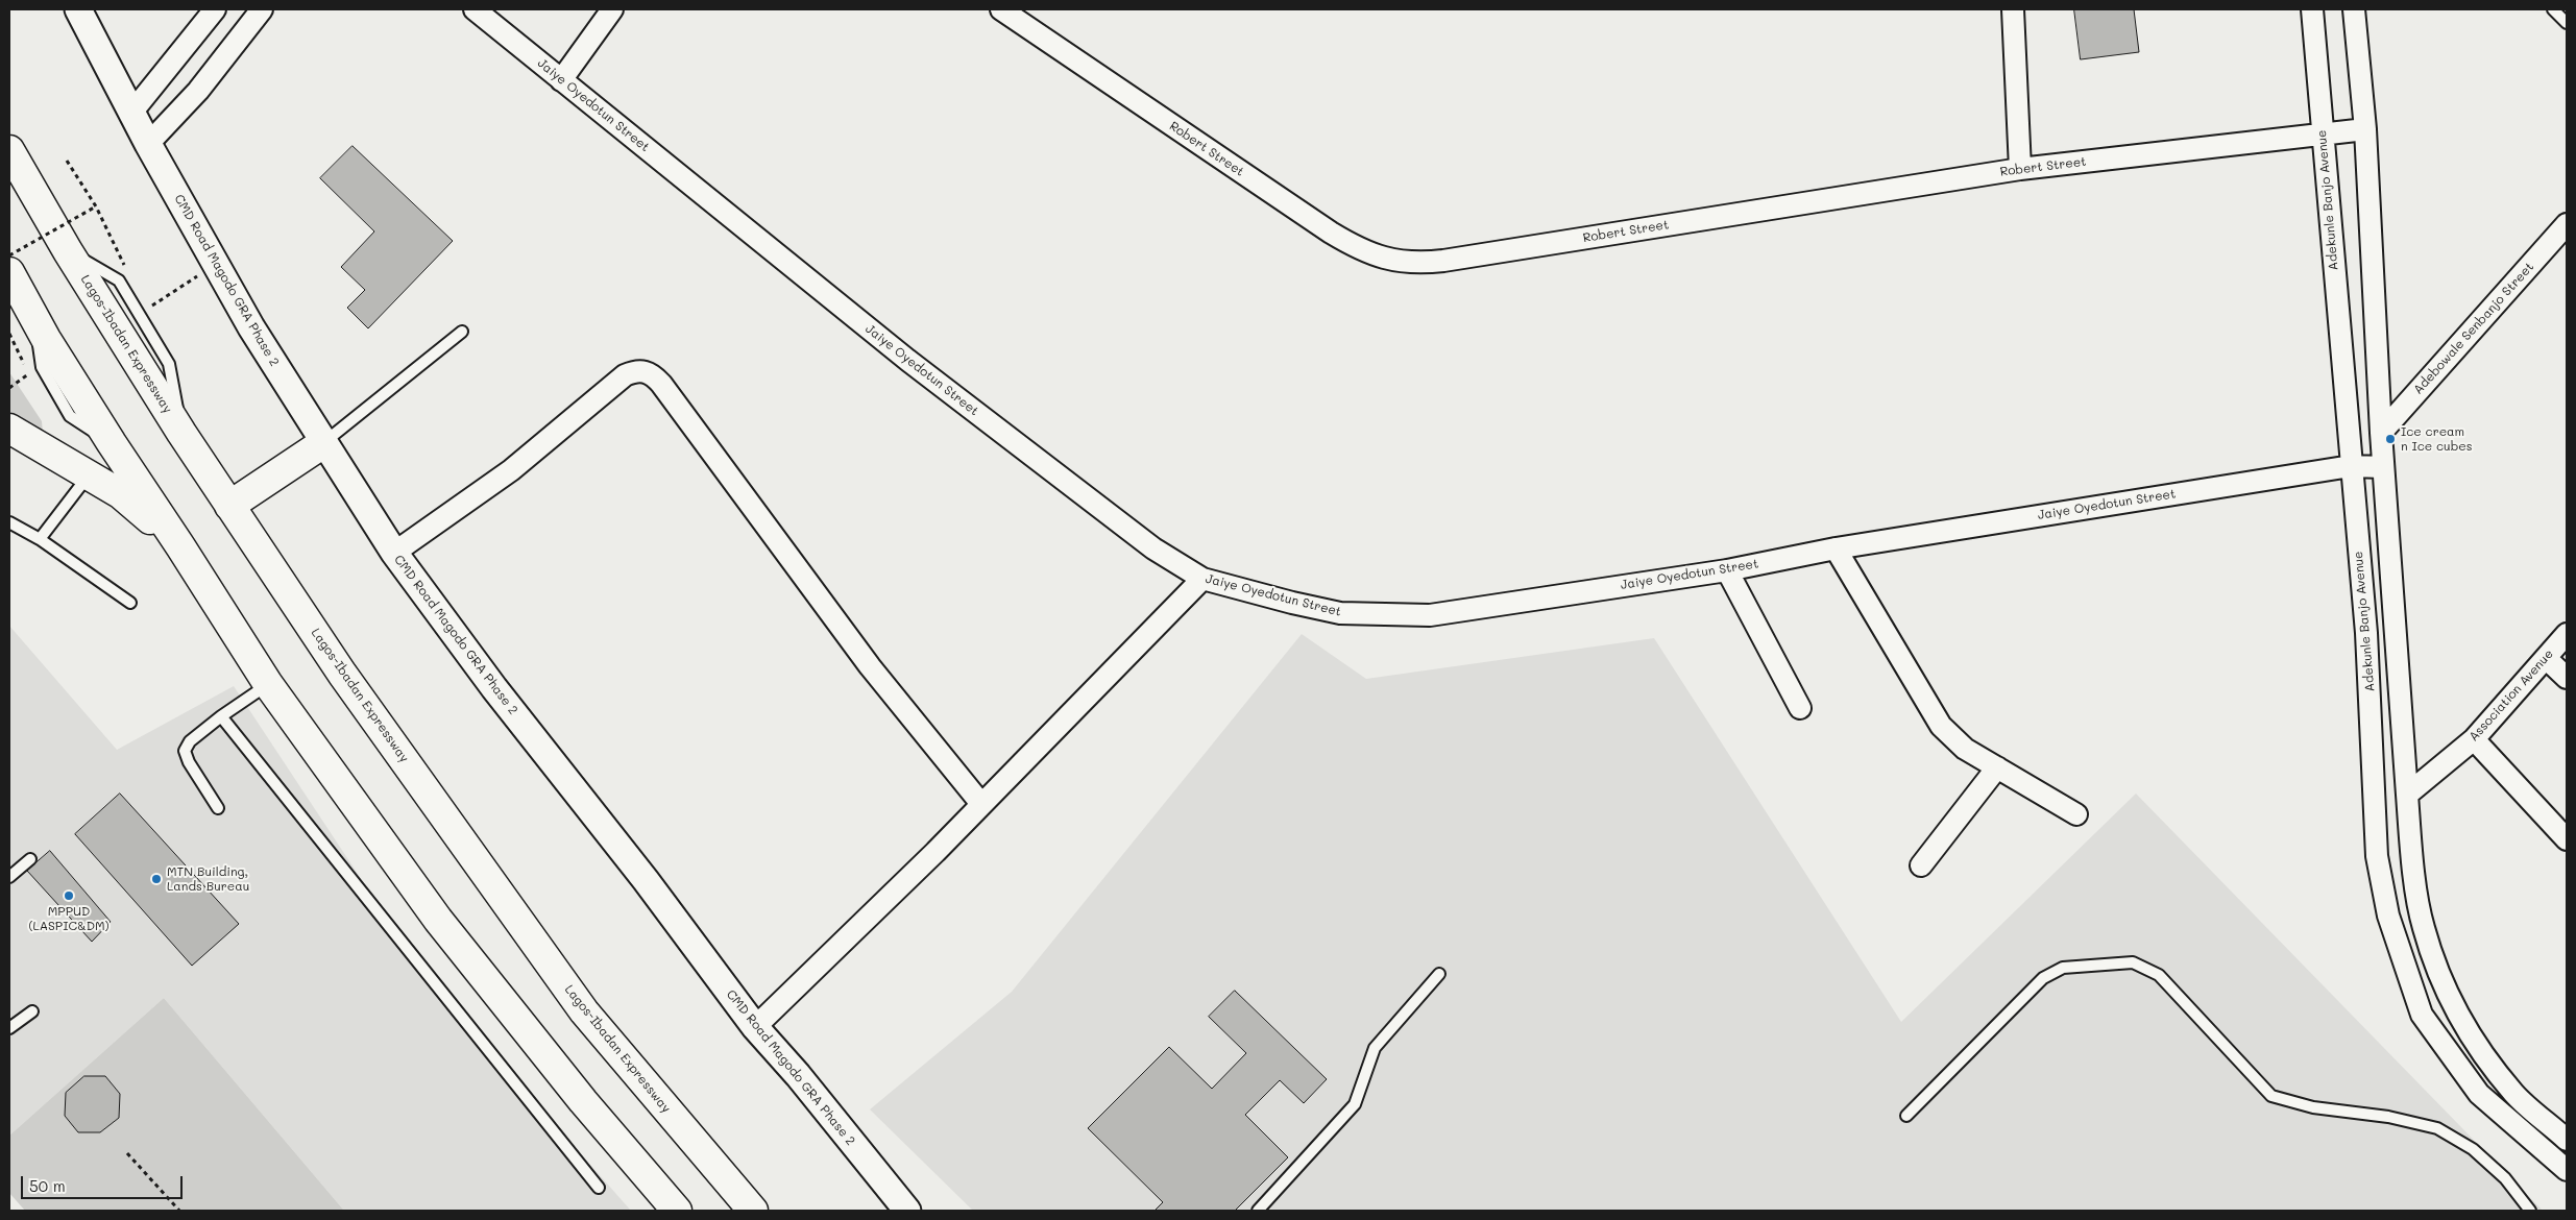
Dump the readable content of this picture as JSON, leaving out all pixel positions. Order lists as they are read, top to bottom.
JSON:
{
  "streets": {
    "highway": ["Lagos-Ibadan Expressway"],
    "street": [
      "Jaiye Oyedotun Street",
      "Robert Street",
      "Adekunle Banjo Avenue",
      "CMD Road Magodo GRA Phase 2",
      "Adebowale Senbanjo Street",
      "Association Avenue"
    ]
  },
  "crossings": [
    ["Jaiye Oyedotun Street", "Adekunle Banjo Avenue"],
    ["Robert Street", "Adekunle Banjo Avenue"]
  ],
  "places": ["Ice cream n Ice cubes", "MTN Building, Lands Bureau", "MPPUD (LASPIC&DM)"],
  "scale_bar": "50 m"
}
